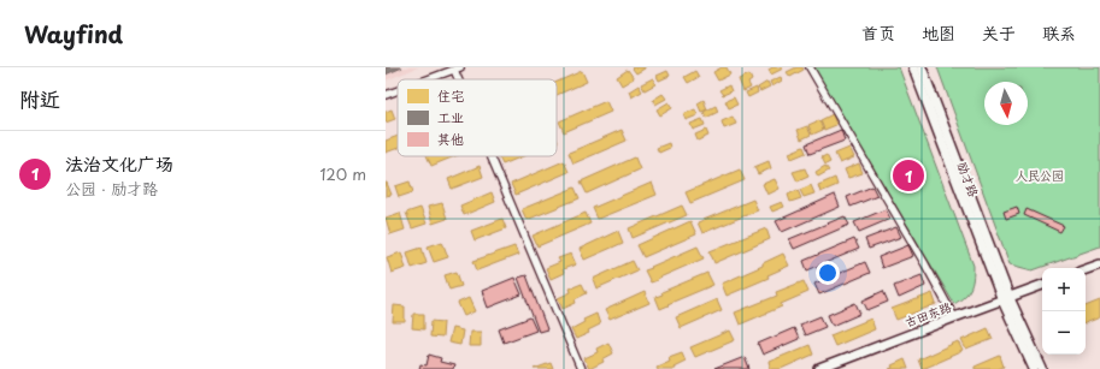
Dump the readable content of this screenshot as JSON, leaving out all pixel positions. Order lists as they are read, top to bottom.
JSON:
{
  "streets": {
    "street": ["励才路", "古田东路"]
  },
  "crossings": [
    ["励才路", "古田东路"]
  ],
  "parks": ["人民公园"],
  "legend": ["住宅", "工业", "其他"],
  "north": "bottom",
  "page": {
    "header": "Wayfind",
    "nav": [
      "首页",
      "地图",
      "关于",
      "联系"
    ],
    "heading": "附近",
    "list": [
      {
        "mark": "1",
        "name": "法治文化广场",
        "note": "公园 · 励才路",
        "value": "120 m"
      }
    ],
    "pins": "1",
    "map_buttons": ["+", "−"]
  }
}
